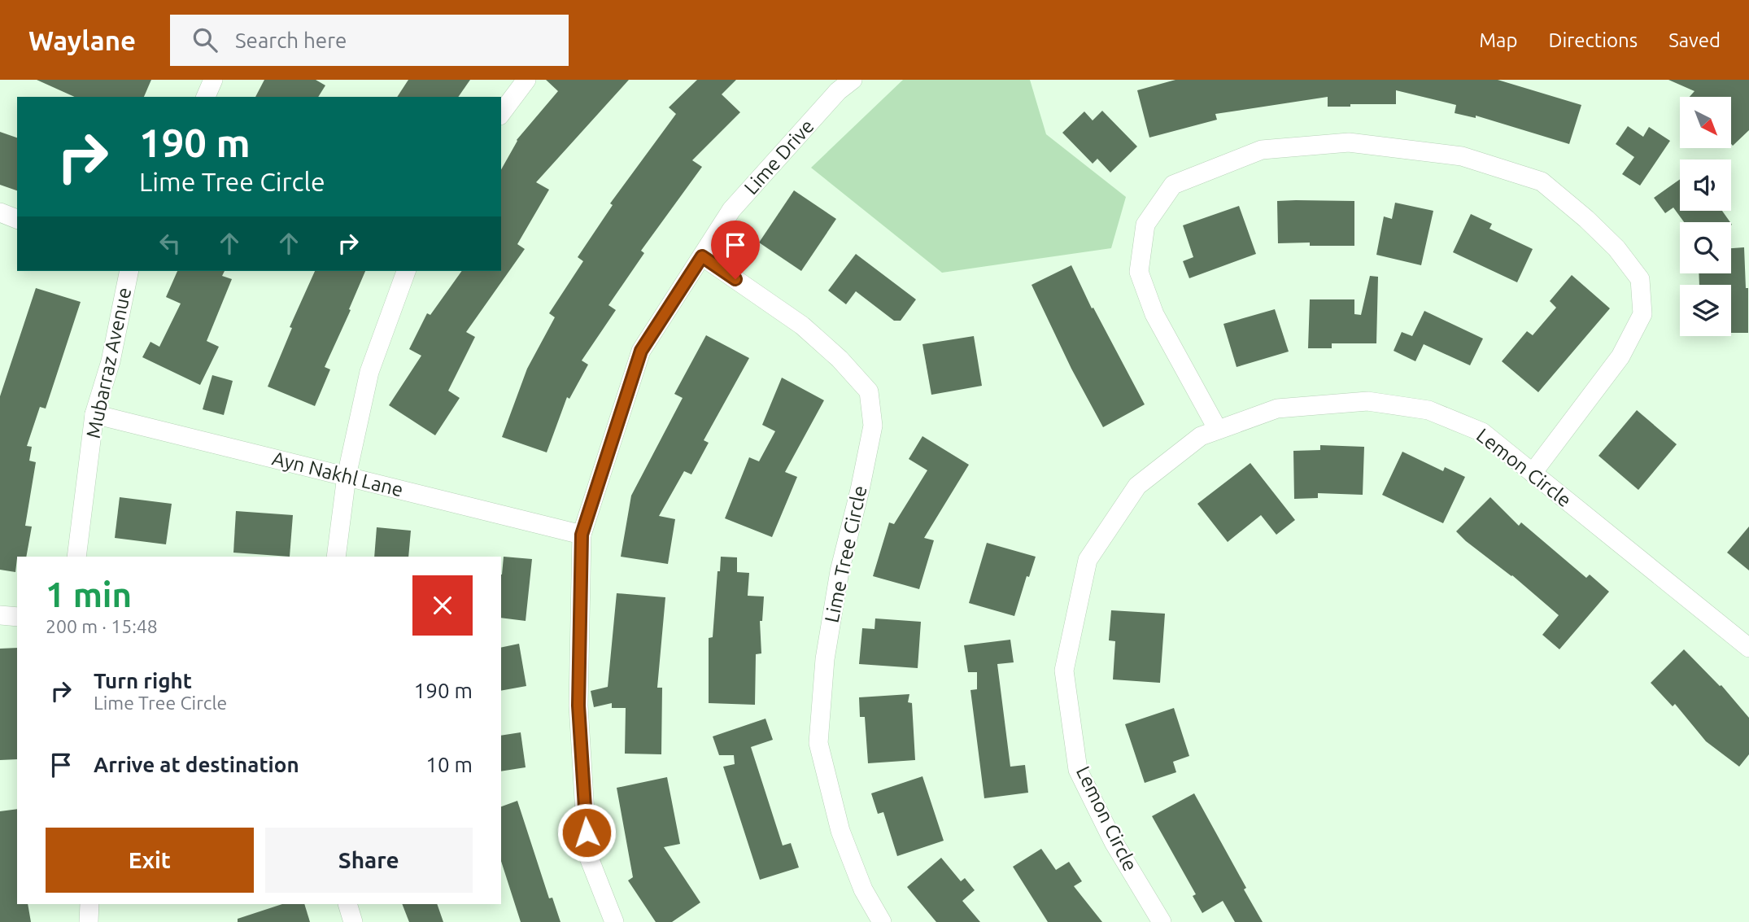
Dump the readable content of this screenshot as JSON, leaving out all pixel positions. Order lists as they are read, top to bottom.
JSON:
{
  "streets": {
    "street": [
      "Lime Drive",
      "Mubarraz Avenue",
      "Lemon Circle",
      "Ayn Nakhl Lane",
      "Lime Tree Circle"
    ]
  },
  "crossings": [
    ["Lime Drive", "Ayn Nakhl Lane"],
    ["Lime Drive", "Lime Tree Circle"],
    ["Mubarraz Avenue", "Ayn Nakhl Lane"]
  ],
  "north": "bottom right",
  "page": {
    "header": "Waylane",
    "search": "Search here",
    "nav": ["Map", "Directions", "Saved"],
    "turn": ["190 m", "Lime Tree Circle"],
    "heading": ["1 min", "200 m · 15:48"],
    "list": [
      {
        "name": "Turn right",
        "note": "Lime Tree Circle",
        "value": "190 m"
      },
      {
        "name": "Arrive at destination",
        "value": "10 m"
      }
    ],
    "buttons": ["Exit", "Share"]
  }
}
